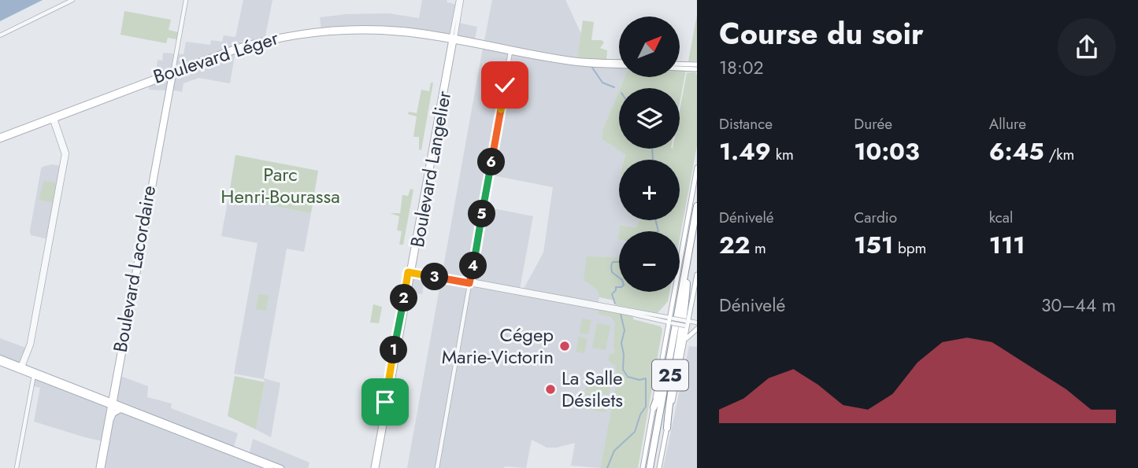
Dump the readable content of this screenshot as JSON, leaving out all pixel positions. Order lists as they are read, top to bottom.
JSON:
{
  "streets": {
    "highway": ["25"],
    "main road": ["Boulevard Léger", "Boulevard Langelier", "Boulevard Lacordaire"]
  },
  "crossings": [
    ["Boulevard Léger", "Boulevard Langelier"],
    ["Boulevard Léger", "Boulevard Lacordaire"]
  ],
  "parks": ["Parc Henri-Bourassa"],
  "places": ["Cégep Marie-Victorin", "La Salle Désilets"],
  "north": "top right",
  "page": {
    "heading": ["Course du soir", "18:02"],
    "map_buttons": ["+", "−"],
    "stats": [
      ["Distance", "1.49 km"],
      ["Durée", "10:03"],
      ["Allure", "6:45 /km"],
      ["Dénivelé", "22 m"],
      ["Cardio", "151 bpm"],
      ["kcal", "111"]
    ],
    "pins": [
      "6",
      "5",
      "4",
      "3",
      "2",
      "1"
    ],
    "chart": ["Dénivelé", "30–44 m"]
  }
}
